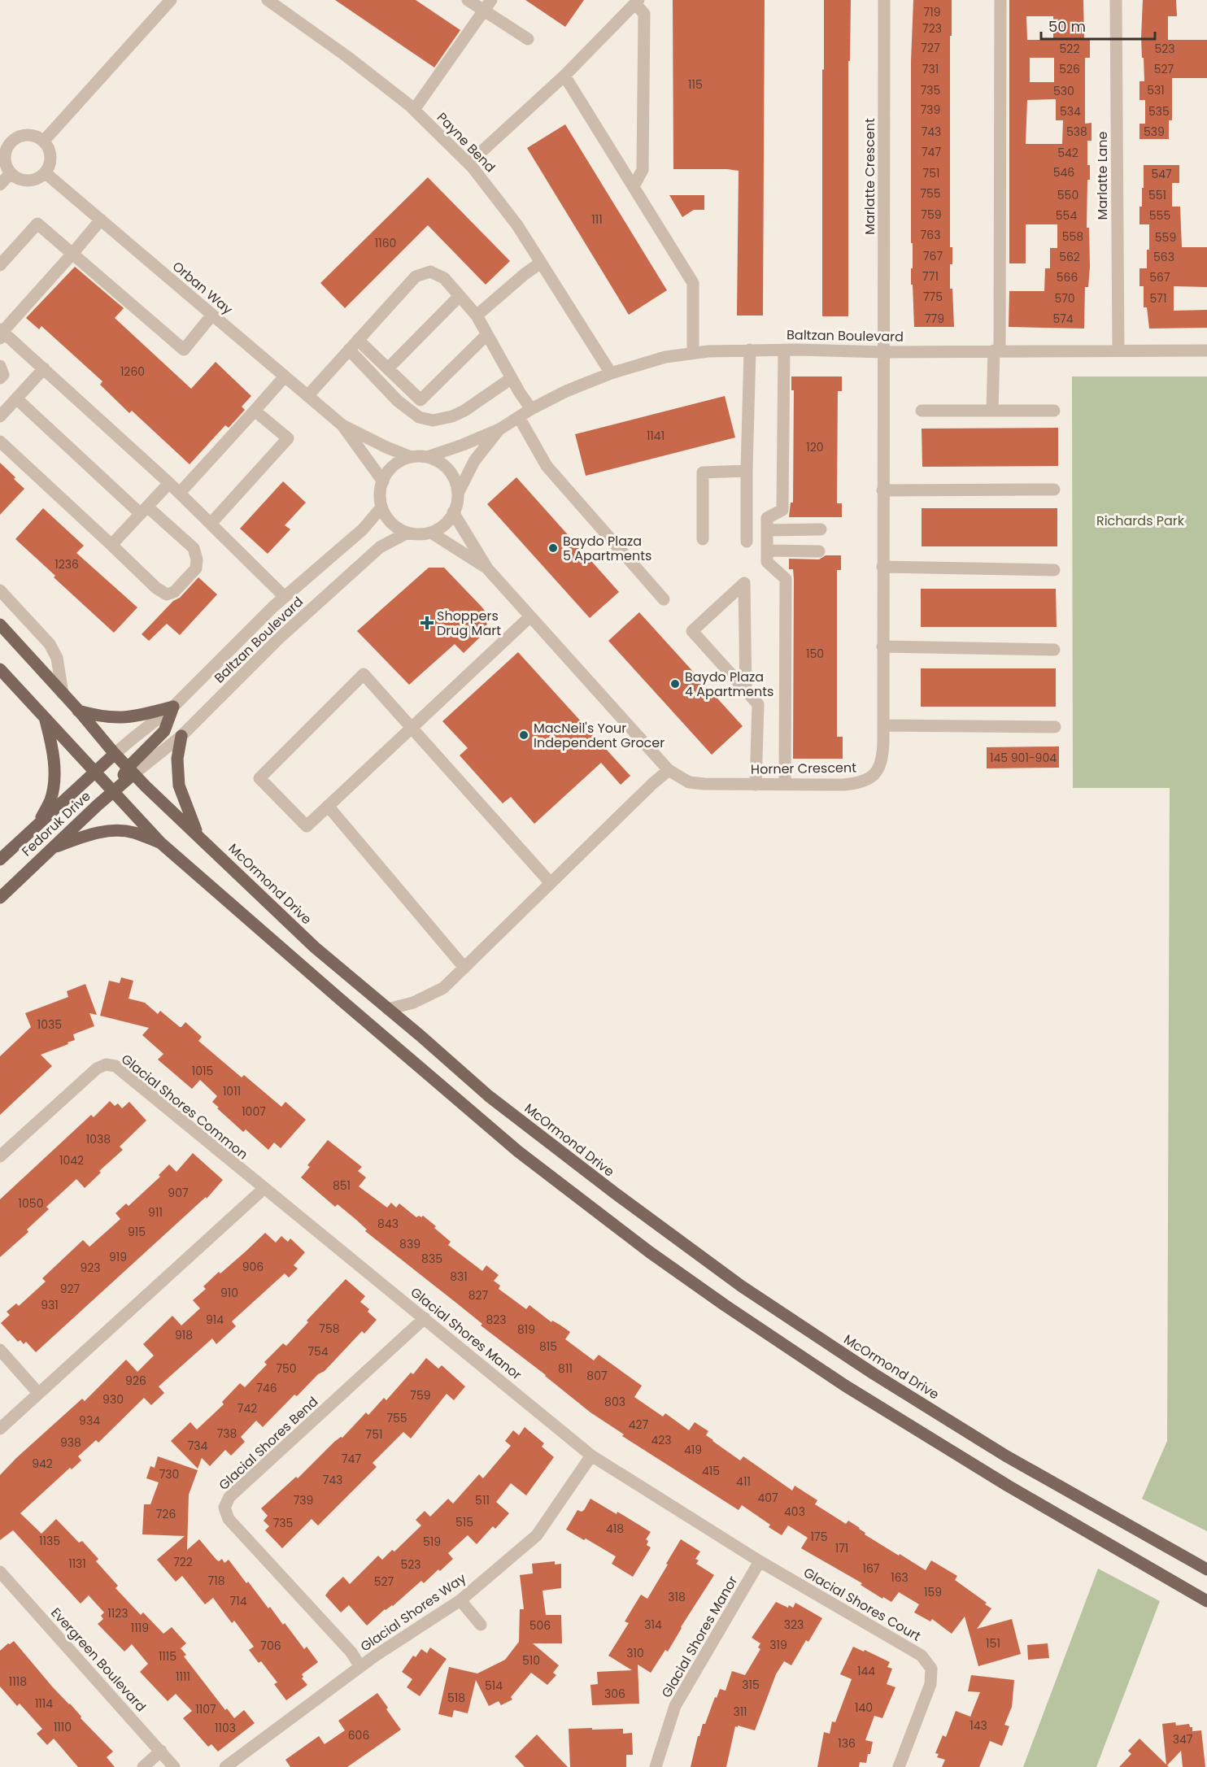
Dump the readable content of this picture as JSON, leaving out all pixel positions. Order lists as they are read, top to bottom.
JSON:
{
  "streets": {
    "main road": ["Fedoruk Drive", "McOrmond Drive"],
    "street": [
      "Payne Bend",
      "Marlatte Lane",
      "Marlatte Crescent",
      "Orban Way",
      "Baltzan Boulevard",
      "Horner Crescent",
      "Glacial Shores Common",
      "Glacial Shores Manor",
      "Glacial Shores Bend",
      "Glacial Shores Court",
      "Glacial Shores Way",
      "Evergreen Boulevard"
    ]
  },
  "crossings": [
    ["Payne Bend", "Baltzan Boulevard"],
    ["Marlatte Lane", "Baltzan Boulevard"],
    ["Marlatte Crescent", "Baltzan Boulevard"],
    ["Marlatte Crescent", "Horner Crescent"],
    ["Orban Way", "Baltzan Boulevard"],
    ["Orban Way", "Horner Crescent"],
    ["Baltzan Boulevard", "Horner Crescent"],
    ["Baltzan Boulevard", "Fedoruk Drive"],
    ["Baltzan Boulevard", "McOrmond Drive"],
    ["Fedoruk Drive", "McOrmond Drive"],
    ["Glacial Shores Common", "Glacial Shores Manor"],
    ["Glacial Shores Manor", "Glacial Shores Bend"],
    ["Glacial Shores Manor", "Glacial Shores Court"],
    ["Glacial Shores Manor", "Glacial Shores Way"],
    ["Glacial Shores Bend", "Glacial Shores Way"]
  ],
  "parks": ["Richards Park"],
  "places": {
    "other": ["Baydo Plaza 5 Apartments", "Baydo Plaza 4 Apartments", "MacNeil's Your Independent Grocer"],
    "health": ["Shoppers Drug Mart"]
  },
  "house_numbers": [
    "719",
    "723",
    "727",
    "522",
    "523",
    "731",
    "526",
    "527",
    "115",
    "735",
    "531",
    "530",
    "739",
    "534",
    "535",
    "743",
    "538",
    "539",
    "747",
    "542",
    "546",
    "751",
    "547",
    "755",
    "550",
    "551",
    "759",
    "554",
    "555",
    "111",
    "763",
    "558",
    "559",
    "1160",
    "767",
    "562",
    "563",
    "771",
    "566",
    "567",
    "775",
    "570",
    "571",
    "779",
    "574",
    "1260",
    "1141",
    "120",
    "1236",
    "150",
    "145 901-904",
    "1035",
    "1015",
    "1011",
    "1007",
    "1038",
    "1042",
    "851",
    "907",
    "1050",
    "911",
    "843",
    "915",
    "839",
    "919",
    "835",
    "906",
    "923",
    "831",
    "927",
    "910",
    "827",
    "931",
    "914",
    "823",
    "758",
    "819",
    "918",
    "815",
    "754",
    "750",
    "811",
    "807",
    "926",
    "746",
    "759",
    "930",
    "803",
    "742",
    "755",
    "934",
    "427",
    "738",
    "751",
    "423",
    "938",
    "734",
    "419",
    "747",
    "942",
    "415",
    "730",
    "743",
    "411",
    "407",
    "739",
    "511",
    "403",
    "726",
    "515",
    "735",
    "418",
    "175",
    "1135",
    "519",
    "171",
    "722",
    "1131",
    "523",
    "167",
    "163",
    "718",
    "527",
    "159",
    "318",
    "714",
    "1123",
    "314",
    "323",
    "506",
    "1119",
    "151",
    "319",
    "706",
    "310",
    "1115",
    "510",
    "144",
    "1111",
    "1118",
    "315",
    "514",
    "306",
    "518",
    "1114",
    "140",
    "1107",
    "311",
    "143",
    "1110",
    "1103",
    "606",
    "347",
    "136"
  ],
  "scale_bar": "50 m"
}
